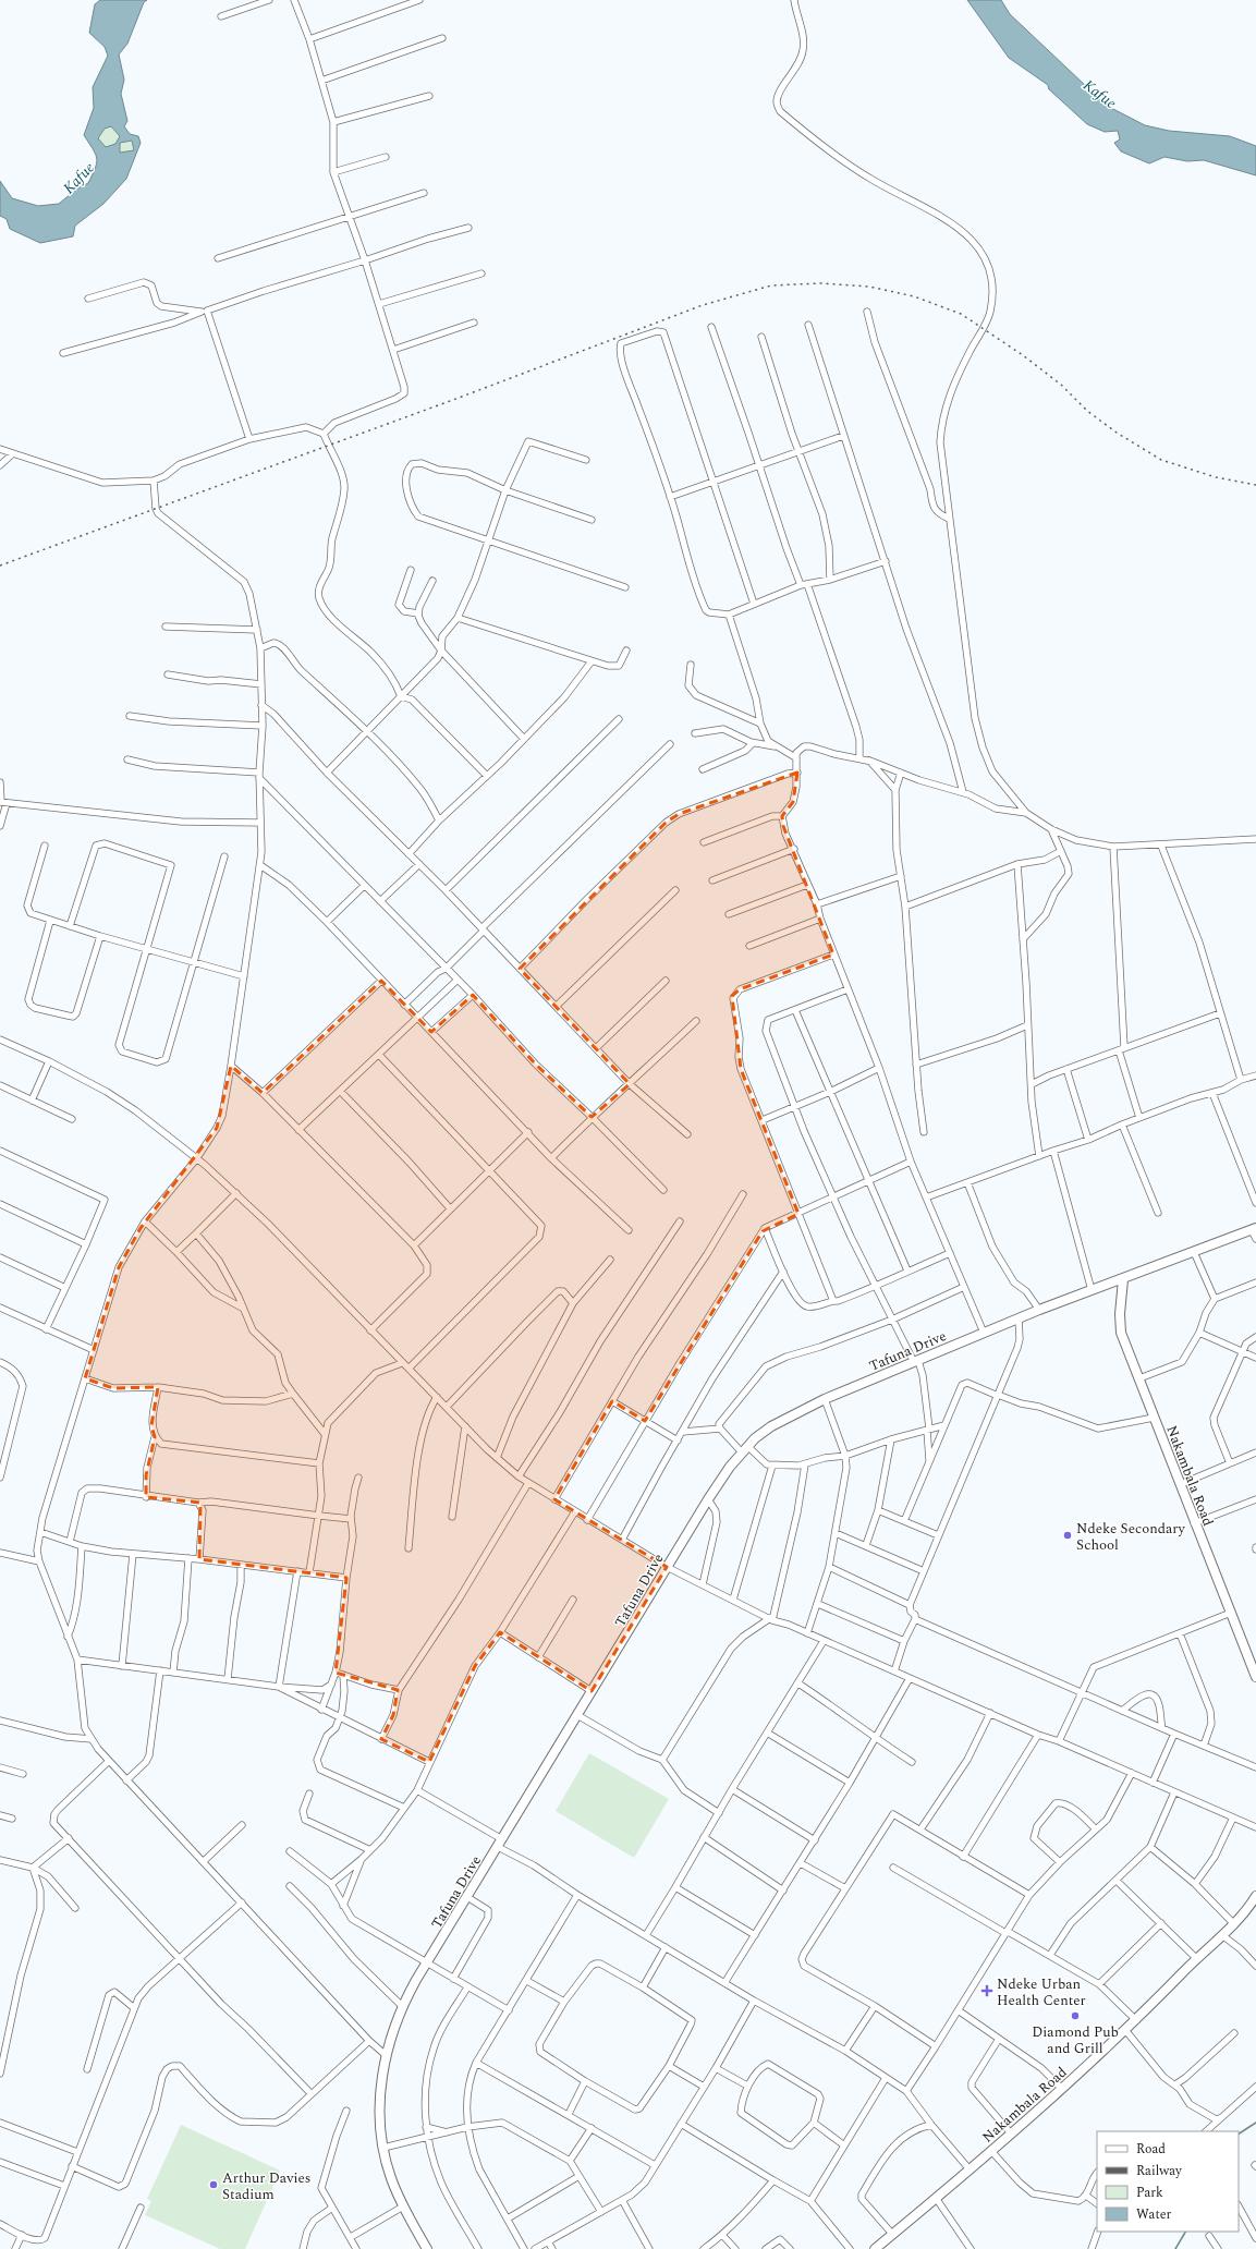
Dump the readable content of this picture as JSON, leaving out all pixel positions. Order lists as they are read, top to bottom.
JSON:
{
  "streets": {
    "main road": ["Tafuna Drive", "Nakambala Road"]
  },
  "crossings": [
    ["Tafuna Drive", "Nakambala Road"]
  ],
  "water": ["Kafue"],
  "places": {
    "other": ["Ndeke Secondary School", "Diamond Pub and Grill", "Arthur Davies Stadium"],
    "health": ["Ndeke Urban Health Center"]
  },
  "legend": [
    "Road",
    "Railway",
    "Park",
    "Water"
  ]
}
